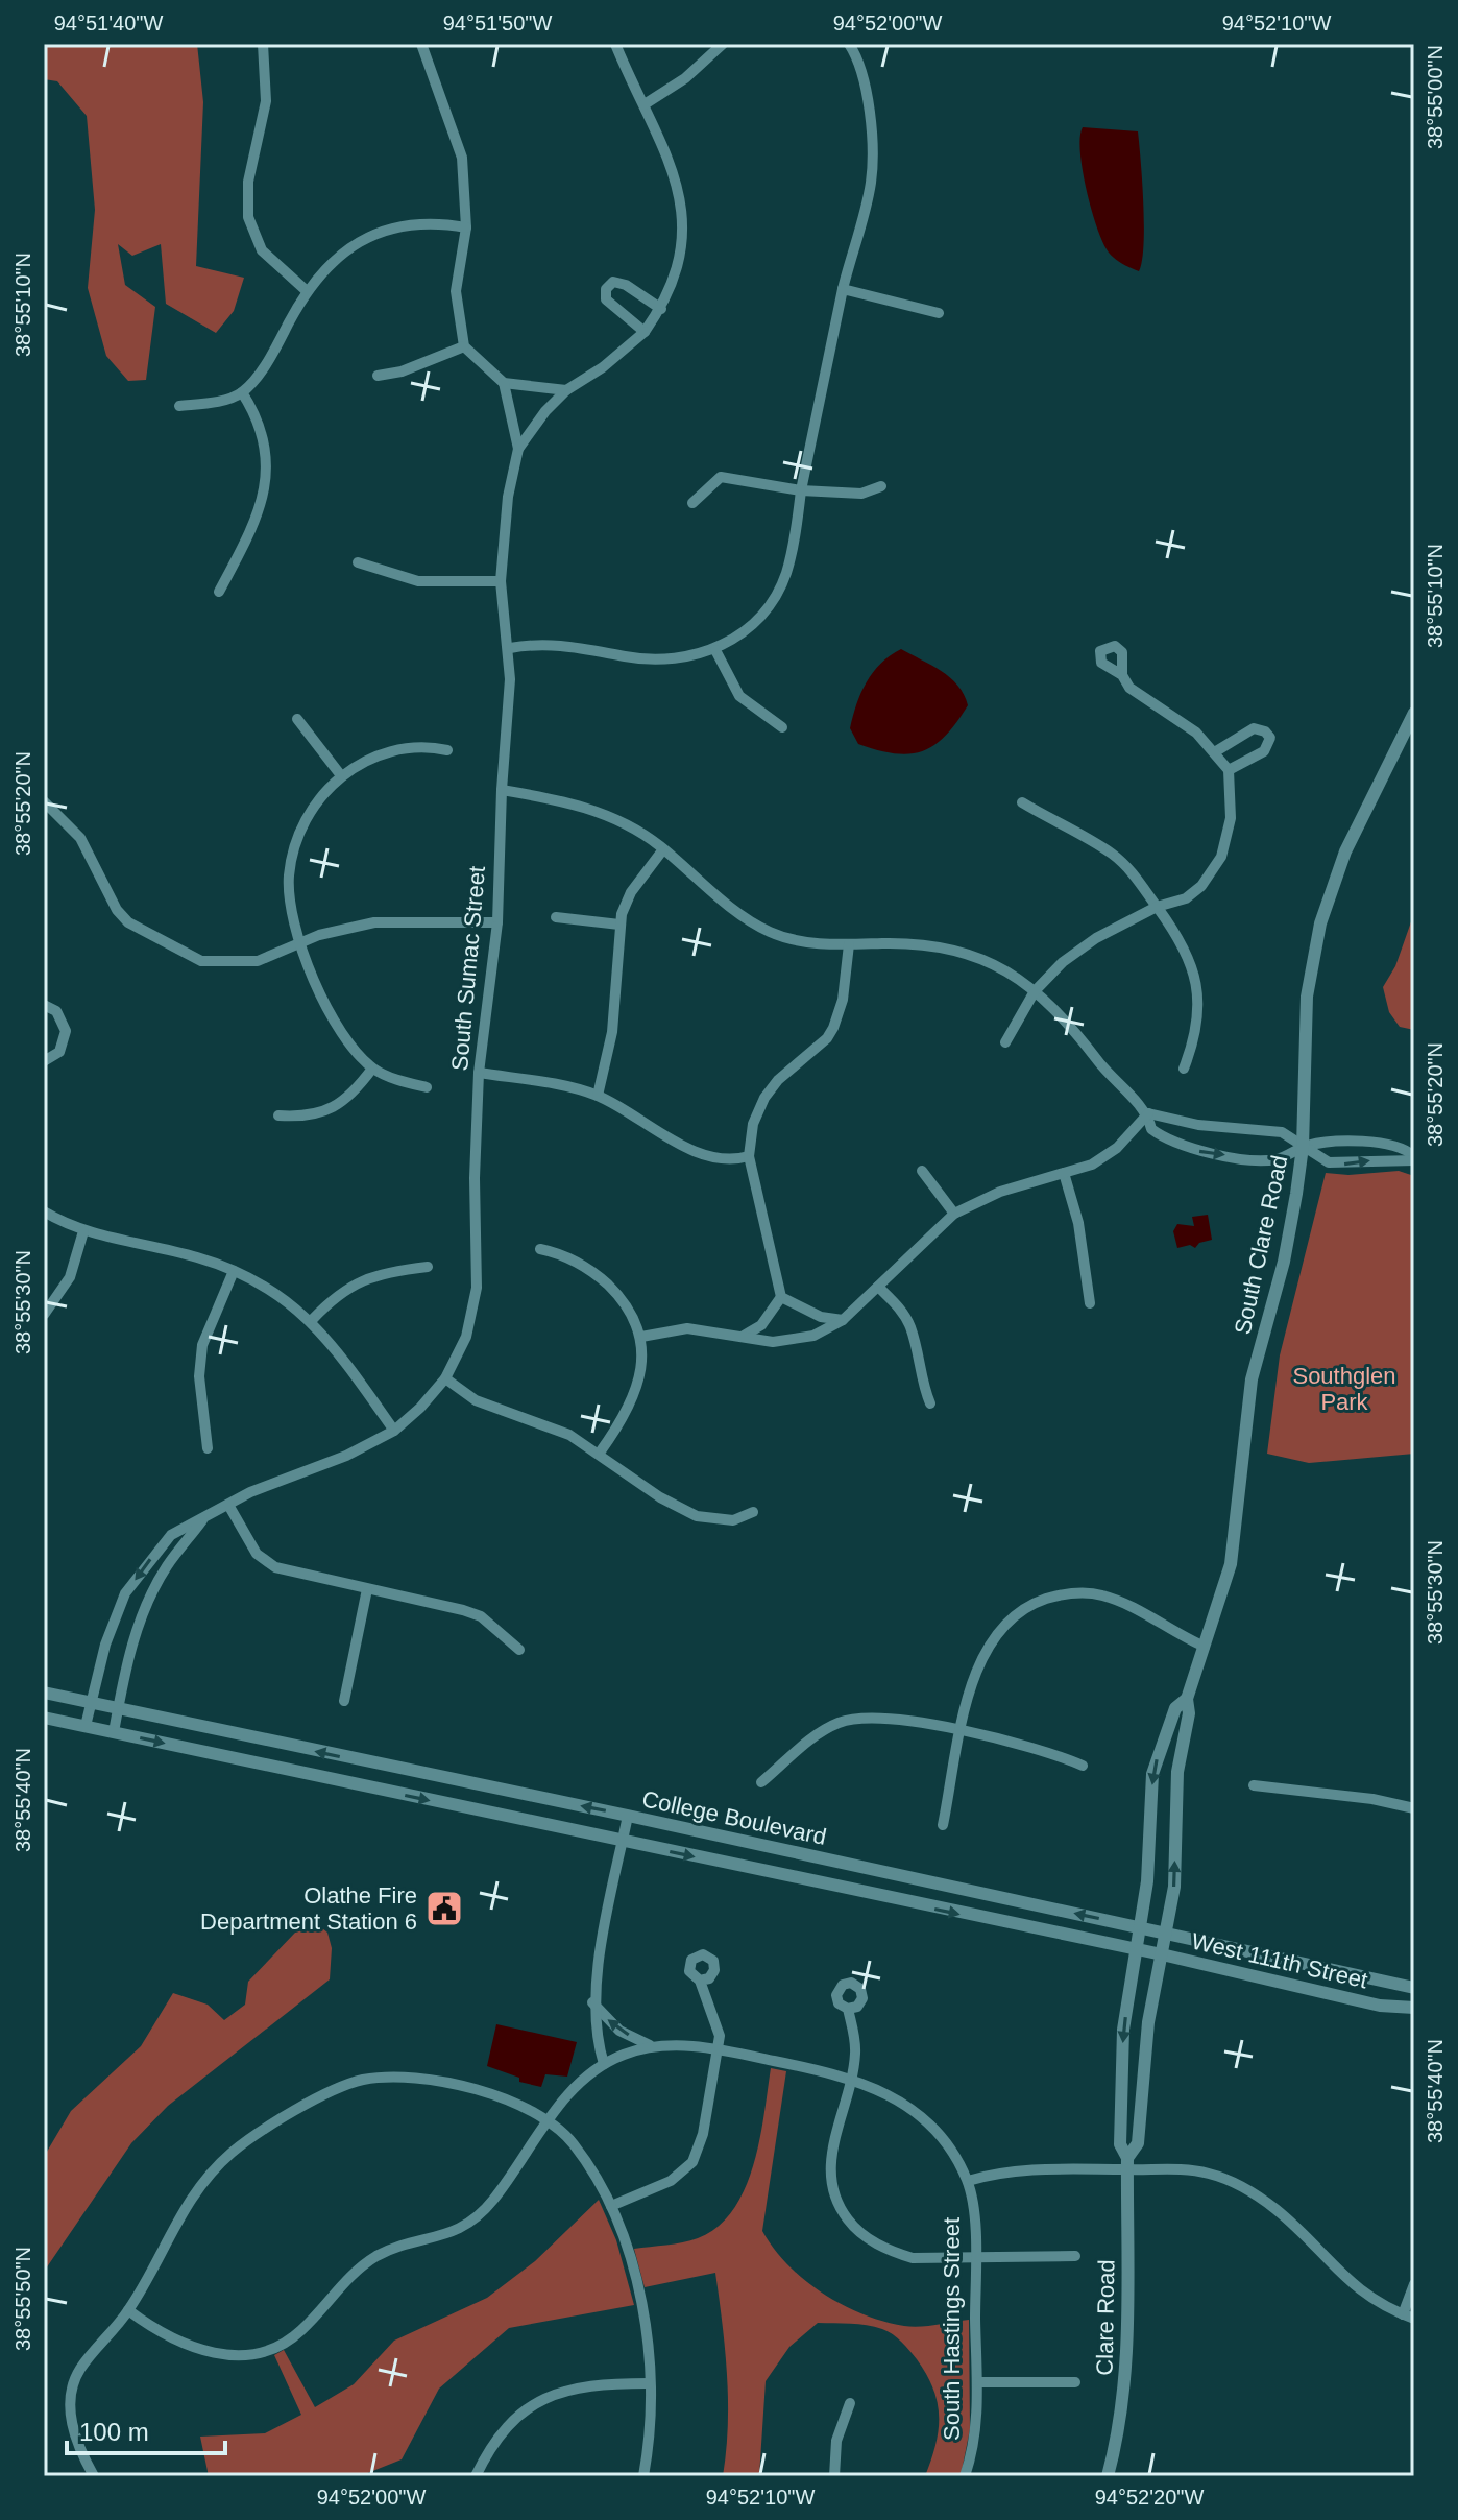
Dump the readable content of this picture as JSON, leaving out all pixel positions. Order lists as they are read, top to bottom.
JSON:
{
  "streets": {
    "street": [
      "South Sumac Street",
      "South Clare Road",
      "College Boulevard",
      "West 111th Street",
      "Clare Road",
      "South Hastings Street"
    ]
  },
  "crossings": [
    ["South Sumac Street", "College Boulevard"],
    ["South Clare Road", "College Boulevard"],
    ["South Clare Road", "West 111th Street"],
    ["South Clare Road", "Clare Road"],
    ["College Boulevard", "West 111th Street"],
    ["College Boulevard", "Clare Road"],
    ["West 111th Street", "Clare Road"]
  ],
  "parks": ["Southglen Park"],
  "places": {
    "public building": ["Olathe Fire Department Station 6"]
  },
  "scale_bar": "100 m",
  "coordinates": [
    "94°51'40\"W",
    "94°51'50\"W",
    "94°52'00\"W",
    "94°52'10\"W",
    "38°55'00\"N",
    "38°55'10\"N",
    "38°55'20\"N",
    "38°55'30\"N",
    "38°55'40\"N",
    "38°55'50\"N",
    "94°52'20\"W"
  ]
}
